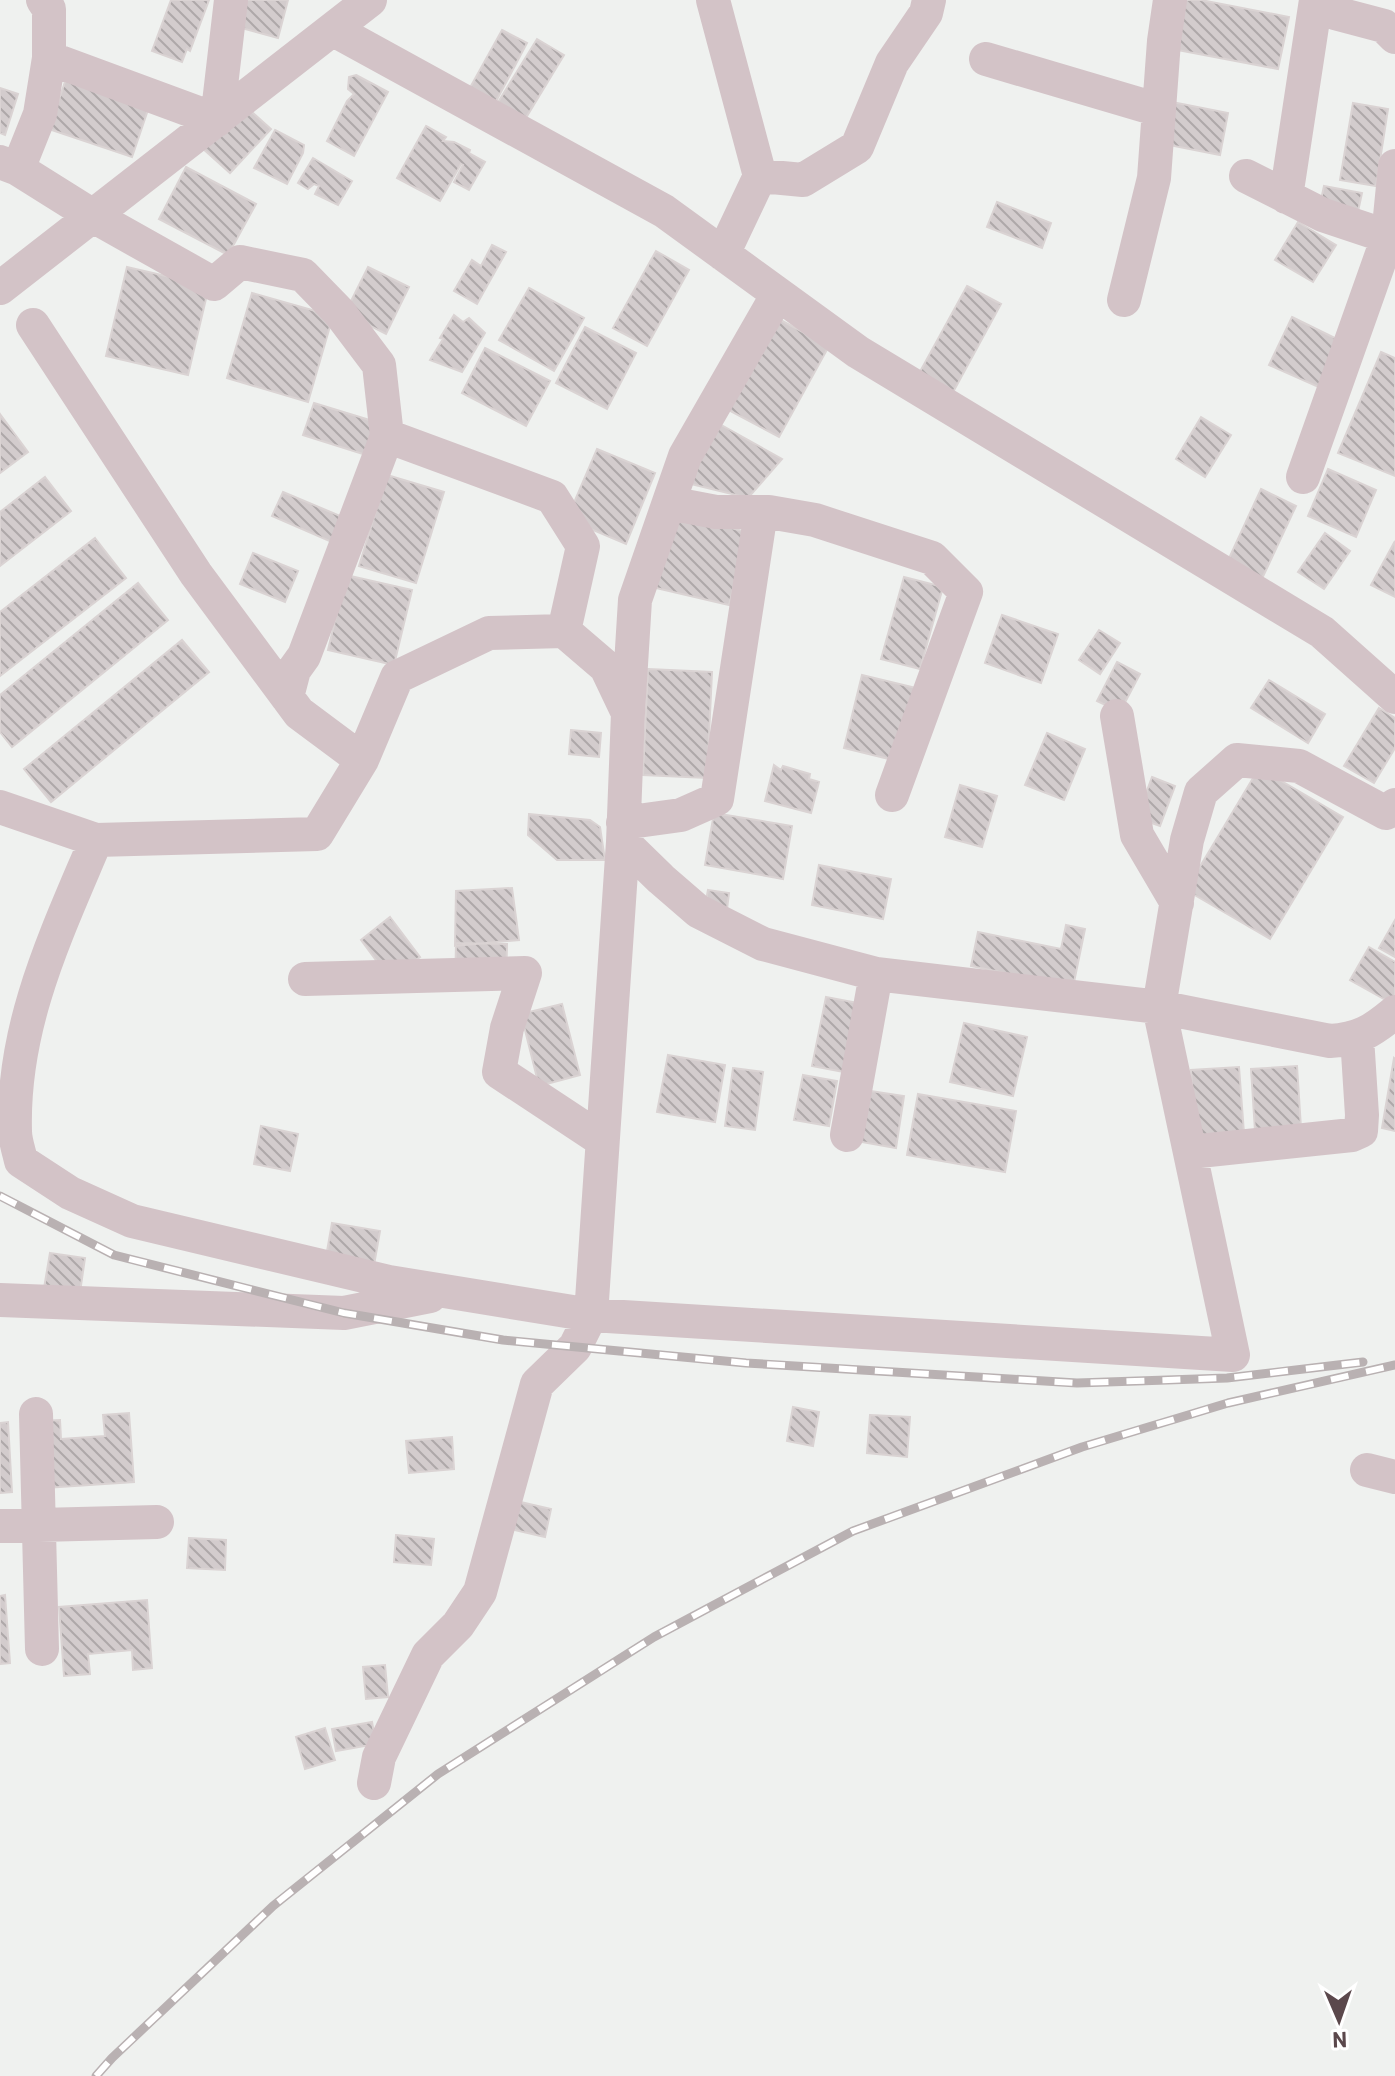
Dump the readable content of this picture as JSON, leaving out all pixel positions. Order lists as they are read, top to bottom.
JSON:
{
  "north": "bottom"
}
